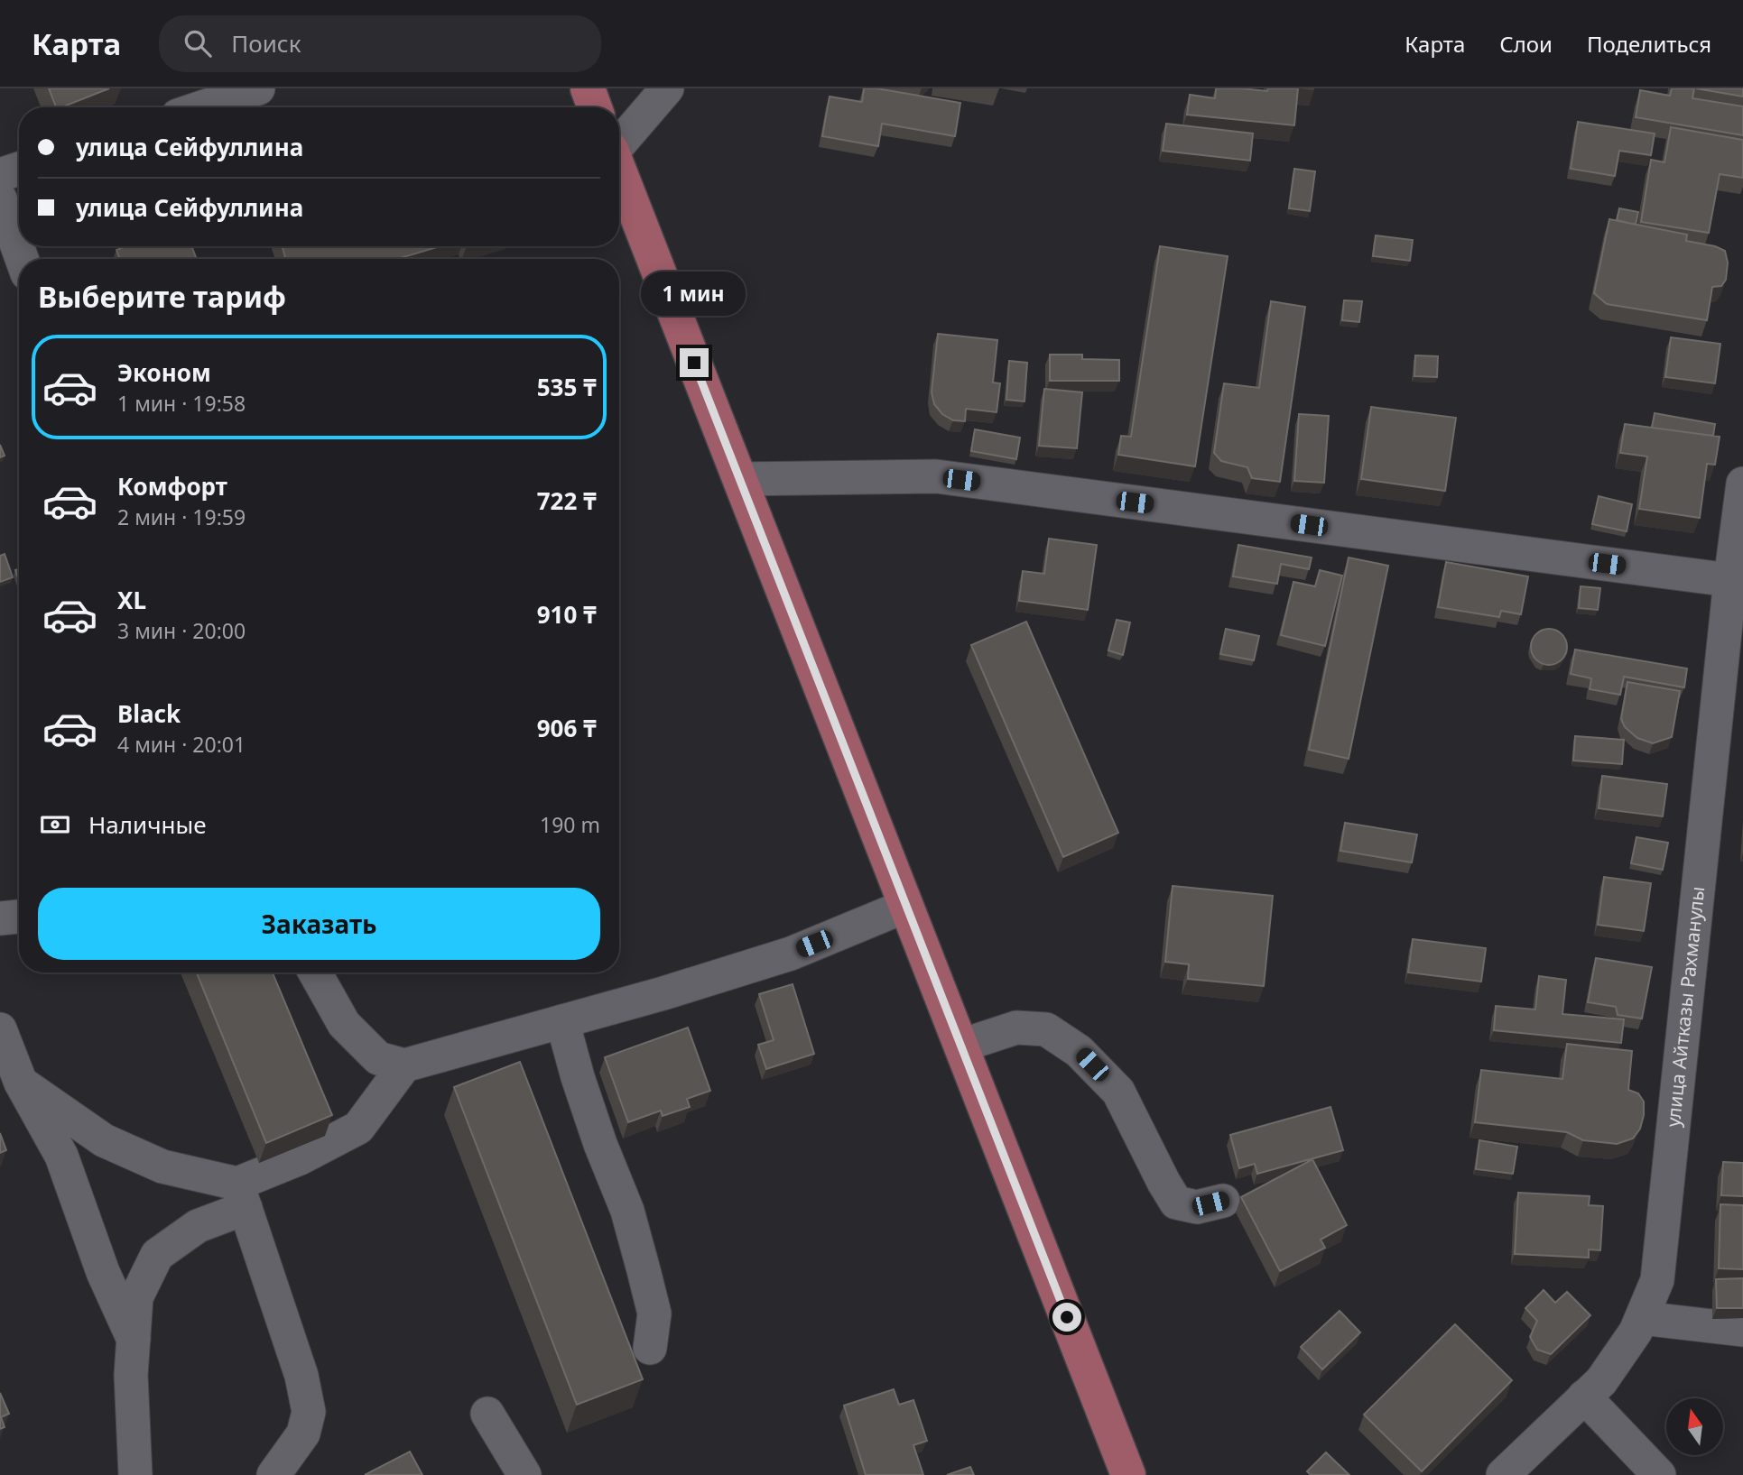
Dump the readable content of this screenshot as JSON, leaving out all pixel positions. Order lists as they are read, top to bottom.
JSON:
{
  "streets": {
    "street": ["улица Айтказы Рахманулы"]
  },
  "north": "top",
  "page": {
    "header": "Карта",
    "search": "Поиск",
    "nav": ["Карта", "Слои", "Поделиться"],
    "banner": ["улица Сейфуллина", "улица Сейфуллина"],
    "heading": "Выберите тариф",
    "bubble": "1 мин",
    "list": [
      {
        "name": "Эконом",
        "note": "1 мин · 19:58",
        "value": "535 ₸"
      },
      {
        "name": "Комфорт",
        "note": "2 мин · 19:59",
        "value": "722 ₸"
      },
      {
        "name": "XL",
        "note": "3 мин · 20:00",
        "value": "910 ₸"
      },
      {
        "name": "Black",
        "note": "4 мин · 20:01",
        "value": "906 ₸"
      }
    ],
    "pay": ["Наличные", "190 m"],
    "buttons": "Заказать"
  }
}
